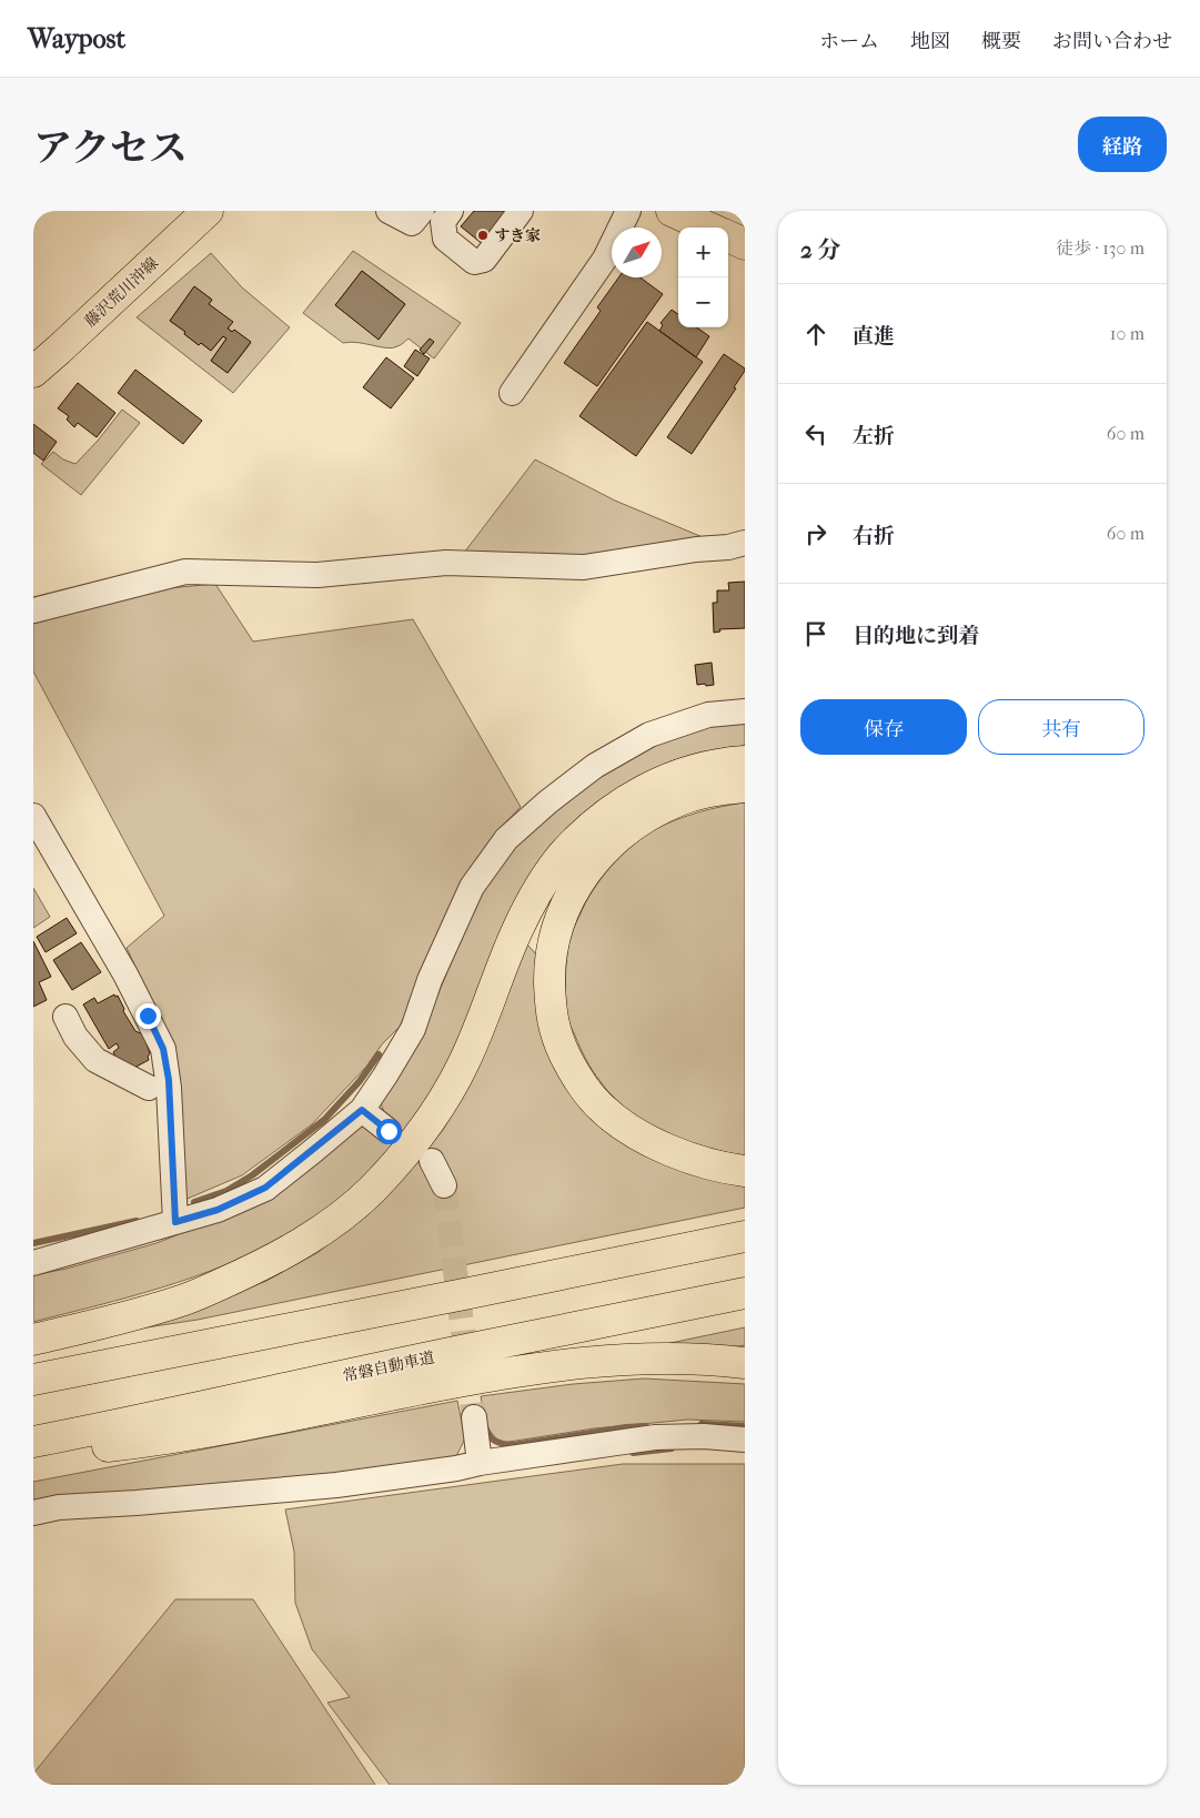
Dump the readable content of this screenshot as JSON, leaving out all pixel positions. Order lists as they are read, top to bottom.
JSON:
{
  "streets": {
    "main road": ["藤沢荒川沖線", "常磐自動車道"]
  },
  "places": ["すき家"],
  "north": "top right",
  "page": {
    "header": "Waypost",
    "nav": [
      "ホーム",
      "地図",
      "概要",
      "お問い合わせ"
    ],
    "title": "アクセス",
    "buttons": [
      "経路",
      ["保存", "共有"]
    ],
    "heading": ["2 分", "徒歩 · 130 m"],
    "map_buttons": ["+", "−"],
    "list": [
      ["直進", "10 m"],
      ["左折", "60 m"],
      ["右折", "60 m"],
      "目的地に到着"
    ]
  }
}
